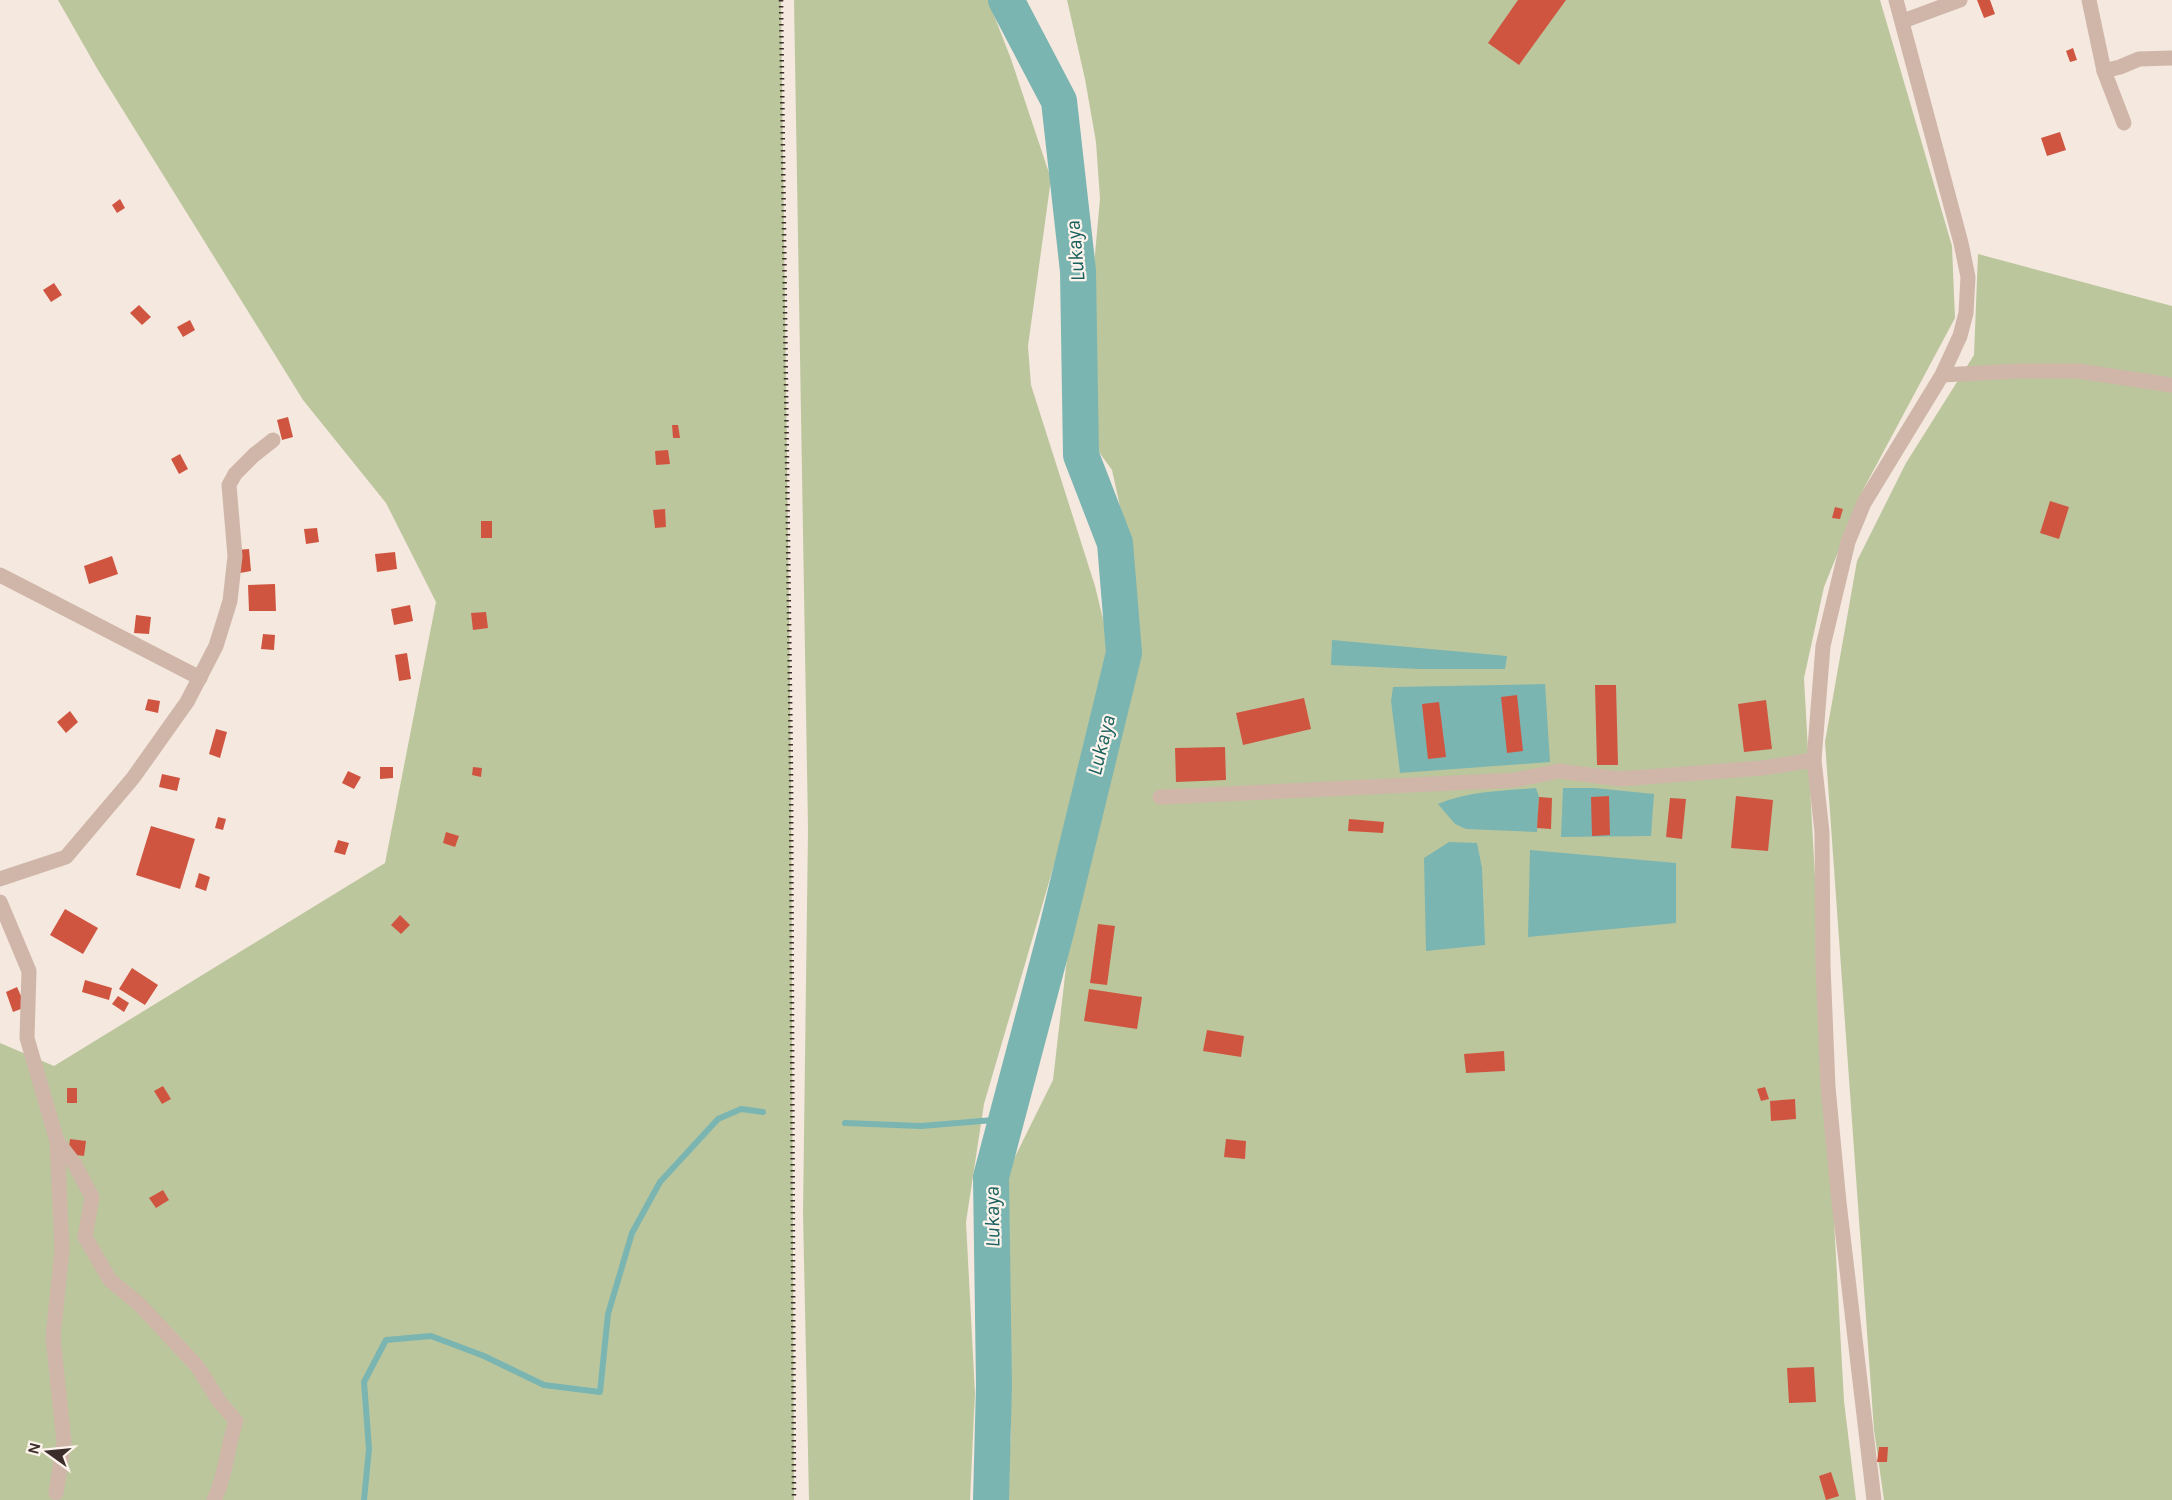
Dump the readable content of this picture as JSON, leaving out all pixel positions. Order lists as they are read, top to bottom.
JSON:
{
  "water": ["Lukaya"],
  "north": "left"
}
